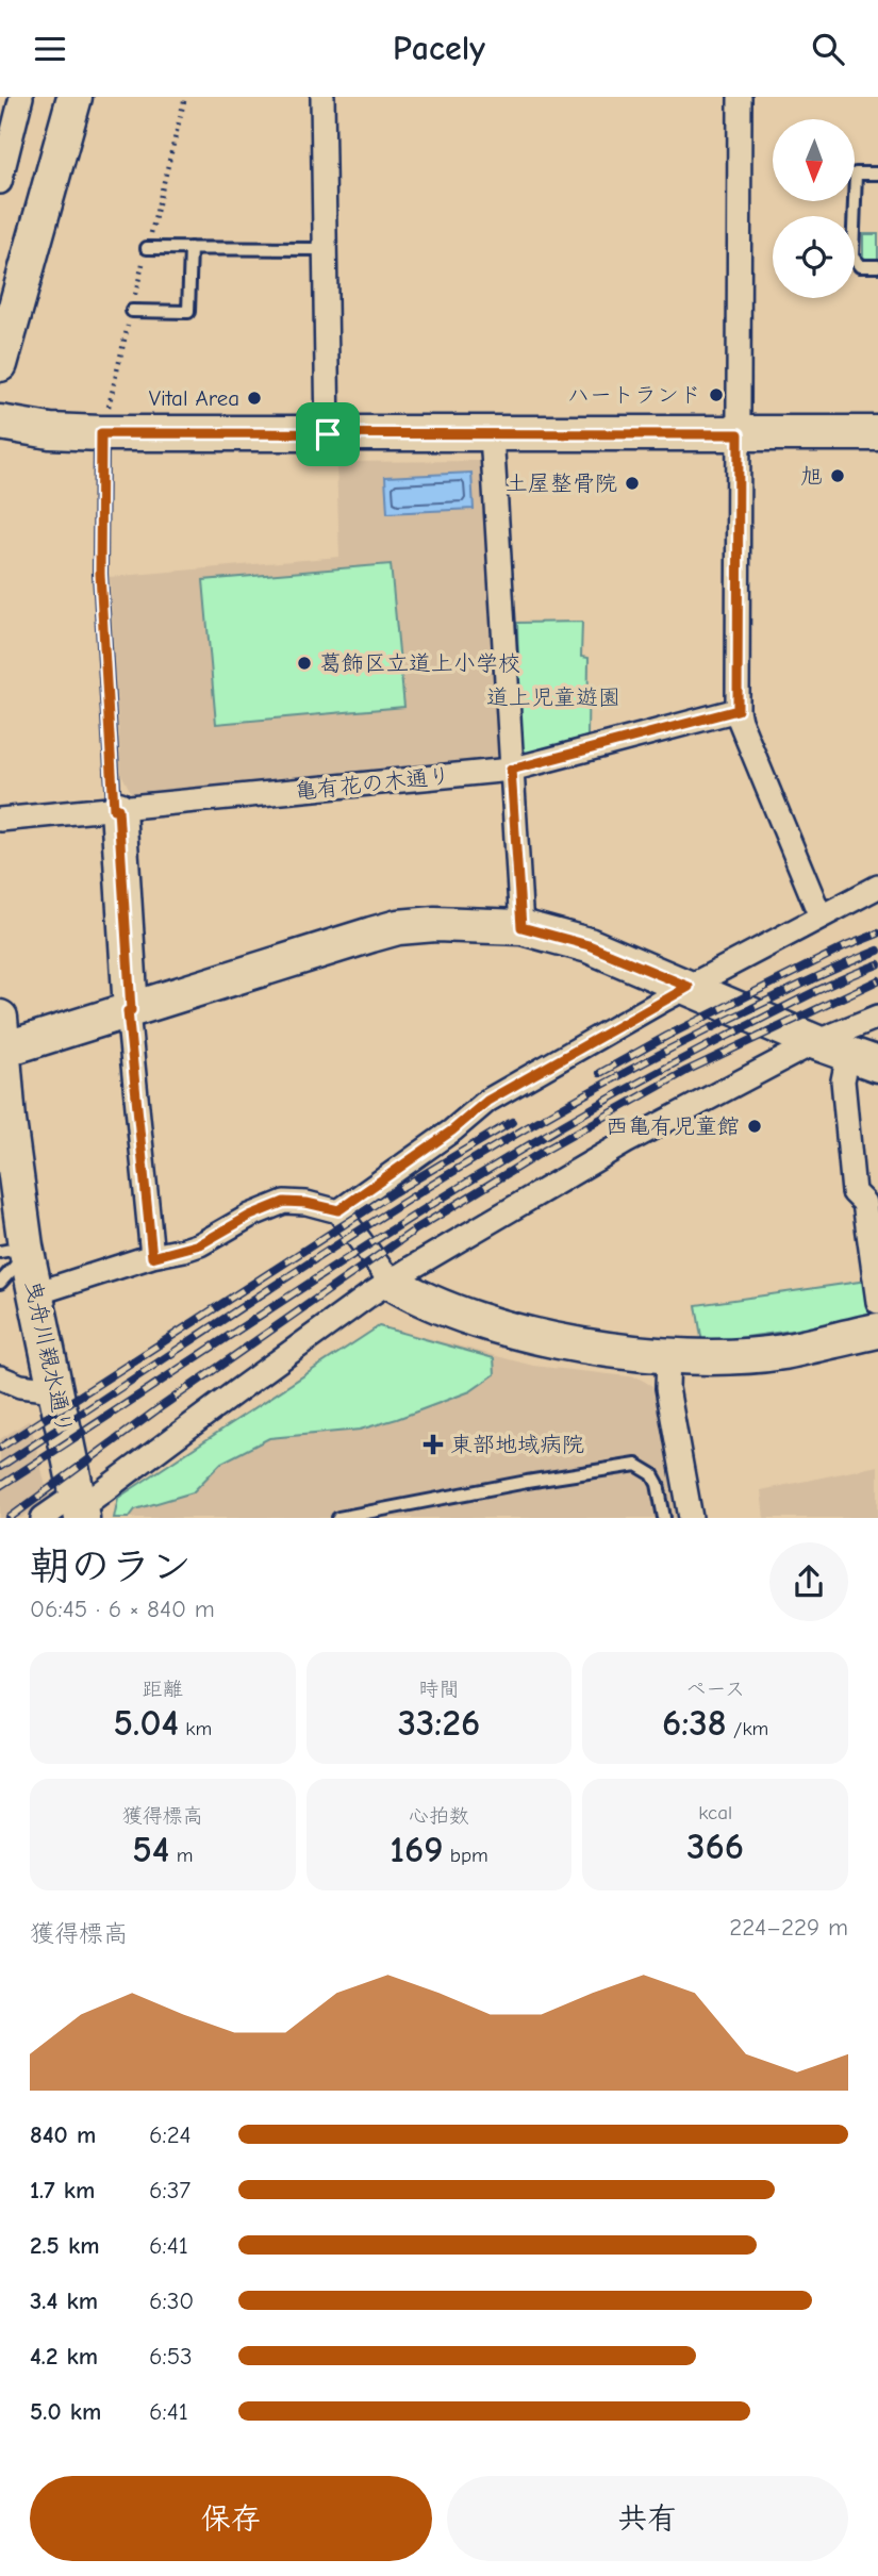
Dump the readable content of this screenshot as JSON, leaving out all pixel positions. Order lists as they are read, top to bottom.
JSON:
{
  "streets": {
    "street": ["亀有花の木通り", "曳舟川親水通り"]
  },
  "parks": ["道上児童遊園"],
  "places": {
    "other": [
      "ハートランド",
      "Vital Area",
      "旭",
      "土屋整骨院",
      "葛飾区立道上小学校",
      "西亀有児童館"
    ],
    "health": ["東部地域病院"]
  },
  "north": "bottom",
  "page": {
    "header": "Pacely",
    "heading": ["朝のラン", "06:45 · 6 × 840 m"],
    "stats": [
      ["距離", "5.04 km"],
      ["時間", "33:26"],
      ["ペース", "6:38 /km"],
      ["獲得標高", "54 m"],
      ["心拍数", "169 bpm"],
      ["kcal", "366"]
    ],
    "chart": ["獲得標高", "224–229 m"],
    "list": [
      {
        "name": "840 m",
        "note": "6:24"
      },
      {
        "name": "1.7 km",
        "note": "6:37"
      },
      {
        "name": "2.5 km",
        "note": "6:41"
      },
      {
        "name": "3.4 km",
        "note": "6:30"
      },
      {
        "name": "4.2 km",
        "note": "6:53"
      },
      {
        "name": "5.0 km",
        "note": "6:41"
      }
    ],
    "buttons": ["保存", "共有"]
  }
}
